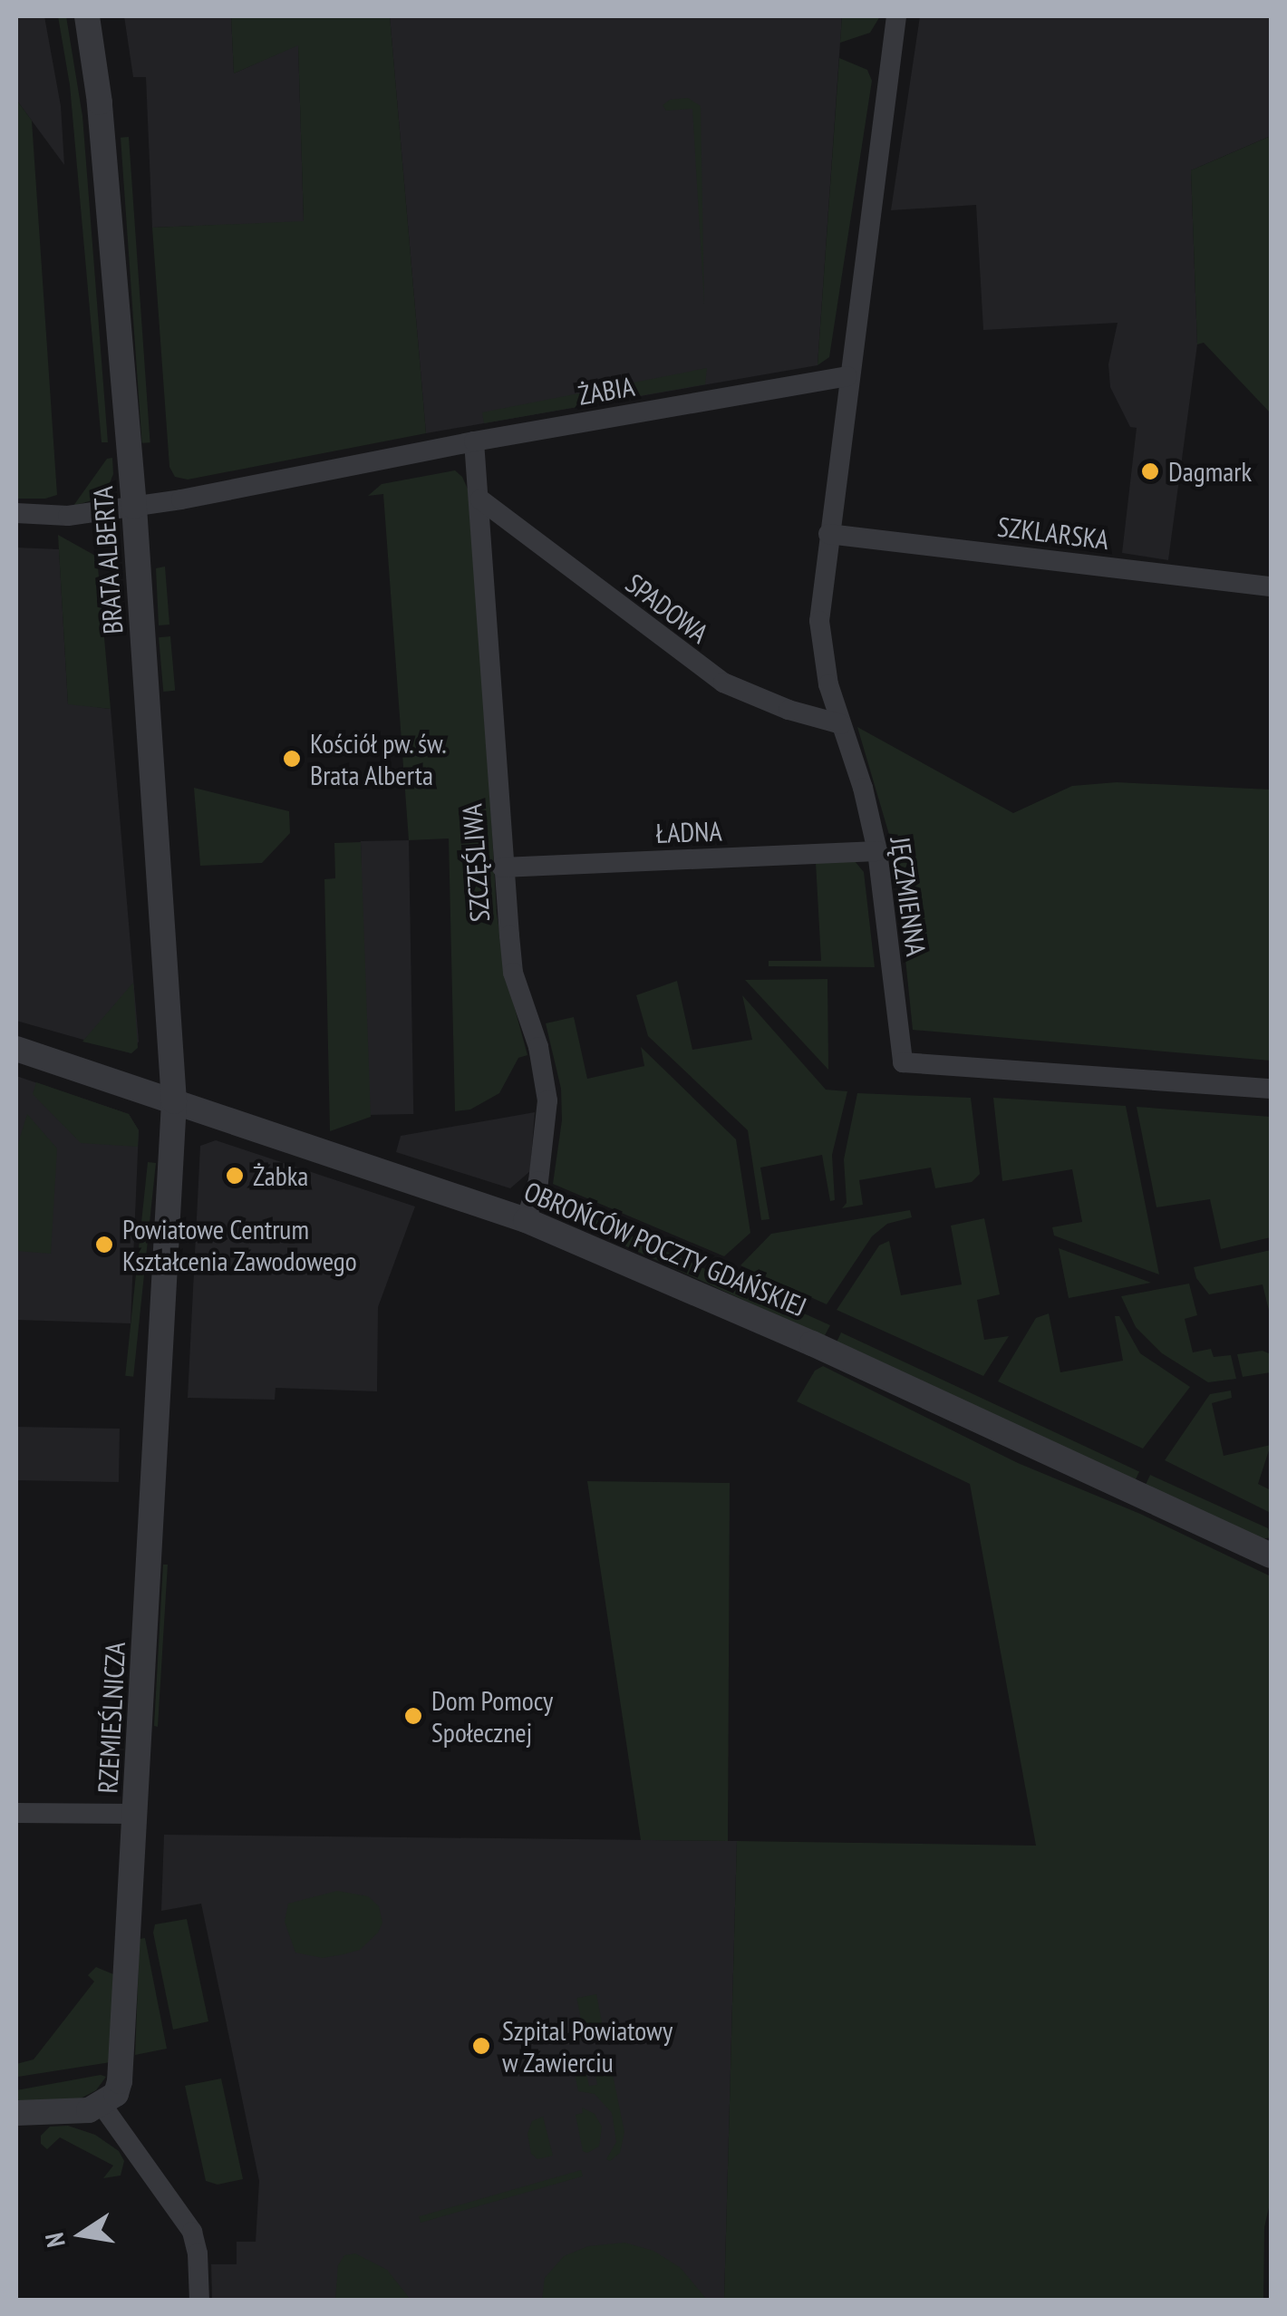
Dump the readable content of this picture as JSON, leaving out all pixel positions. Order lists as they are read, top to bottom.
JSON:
{
  "streets": {
    "street": [
      "ŻABIA",
      "SZKLARSKA",
      "BRATA ALBERTA",
      "SPADOWA",
      "ŁADNA",
      "SZCZĘŚLIWA",
      "JĘCZMIENNA",
      "OBROŃCÓW POCZTY GDAŃSKIEJ",
      "RZEMIEŚLNICZA"
    ]
  },
  "crossings": [
    ["ŻABIA", "BRATA ALBERTA"],
    ["ŻABIA", "SZCZĘŚLIWA"],
    ["ŻABIA", "JĘCZMIENNA"],
    ["SZKLARSKA", "JĘCZMIENNA"],
    ["BRATA ALBERTA", "OBROŃCÓW POCZTY GDAŃSKIEJ"],
    ["BRATA ALBERTA", "RZEMIEŚLNICZA"],
    ["SPADOWA", "SZCZĘŚLIWA"],
    ["SPADOWA", "JĘCZMIENNA"],
    ["ŁADNA", "SZCZĘŚLIWA"],
    ["ŁADNA", "JĘCZMIENNA"],
    ["SZCZĘŚLIWA", "OBROŃCÓW POCZTY GDAŃSKIEJ"],
    ["OBROŃCÓW POCZTY GDAŃSKIEJ", "RZEMIEŚLNICZA"]
  ],
  "places": [
    "Dagmark",
    "Kościół pw. św. Brata Alberta",
    "Żabka",
    "Powiatowe Centrum Kształcenia Zawodowego",
    "Dom Pomocy Społecznej",
    "Szpital Powiatowy w Zawierciu"
  ],
  "north": "left"
}
